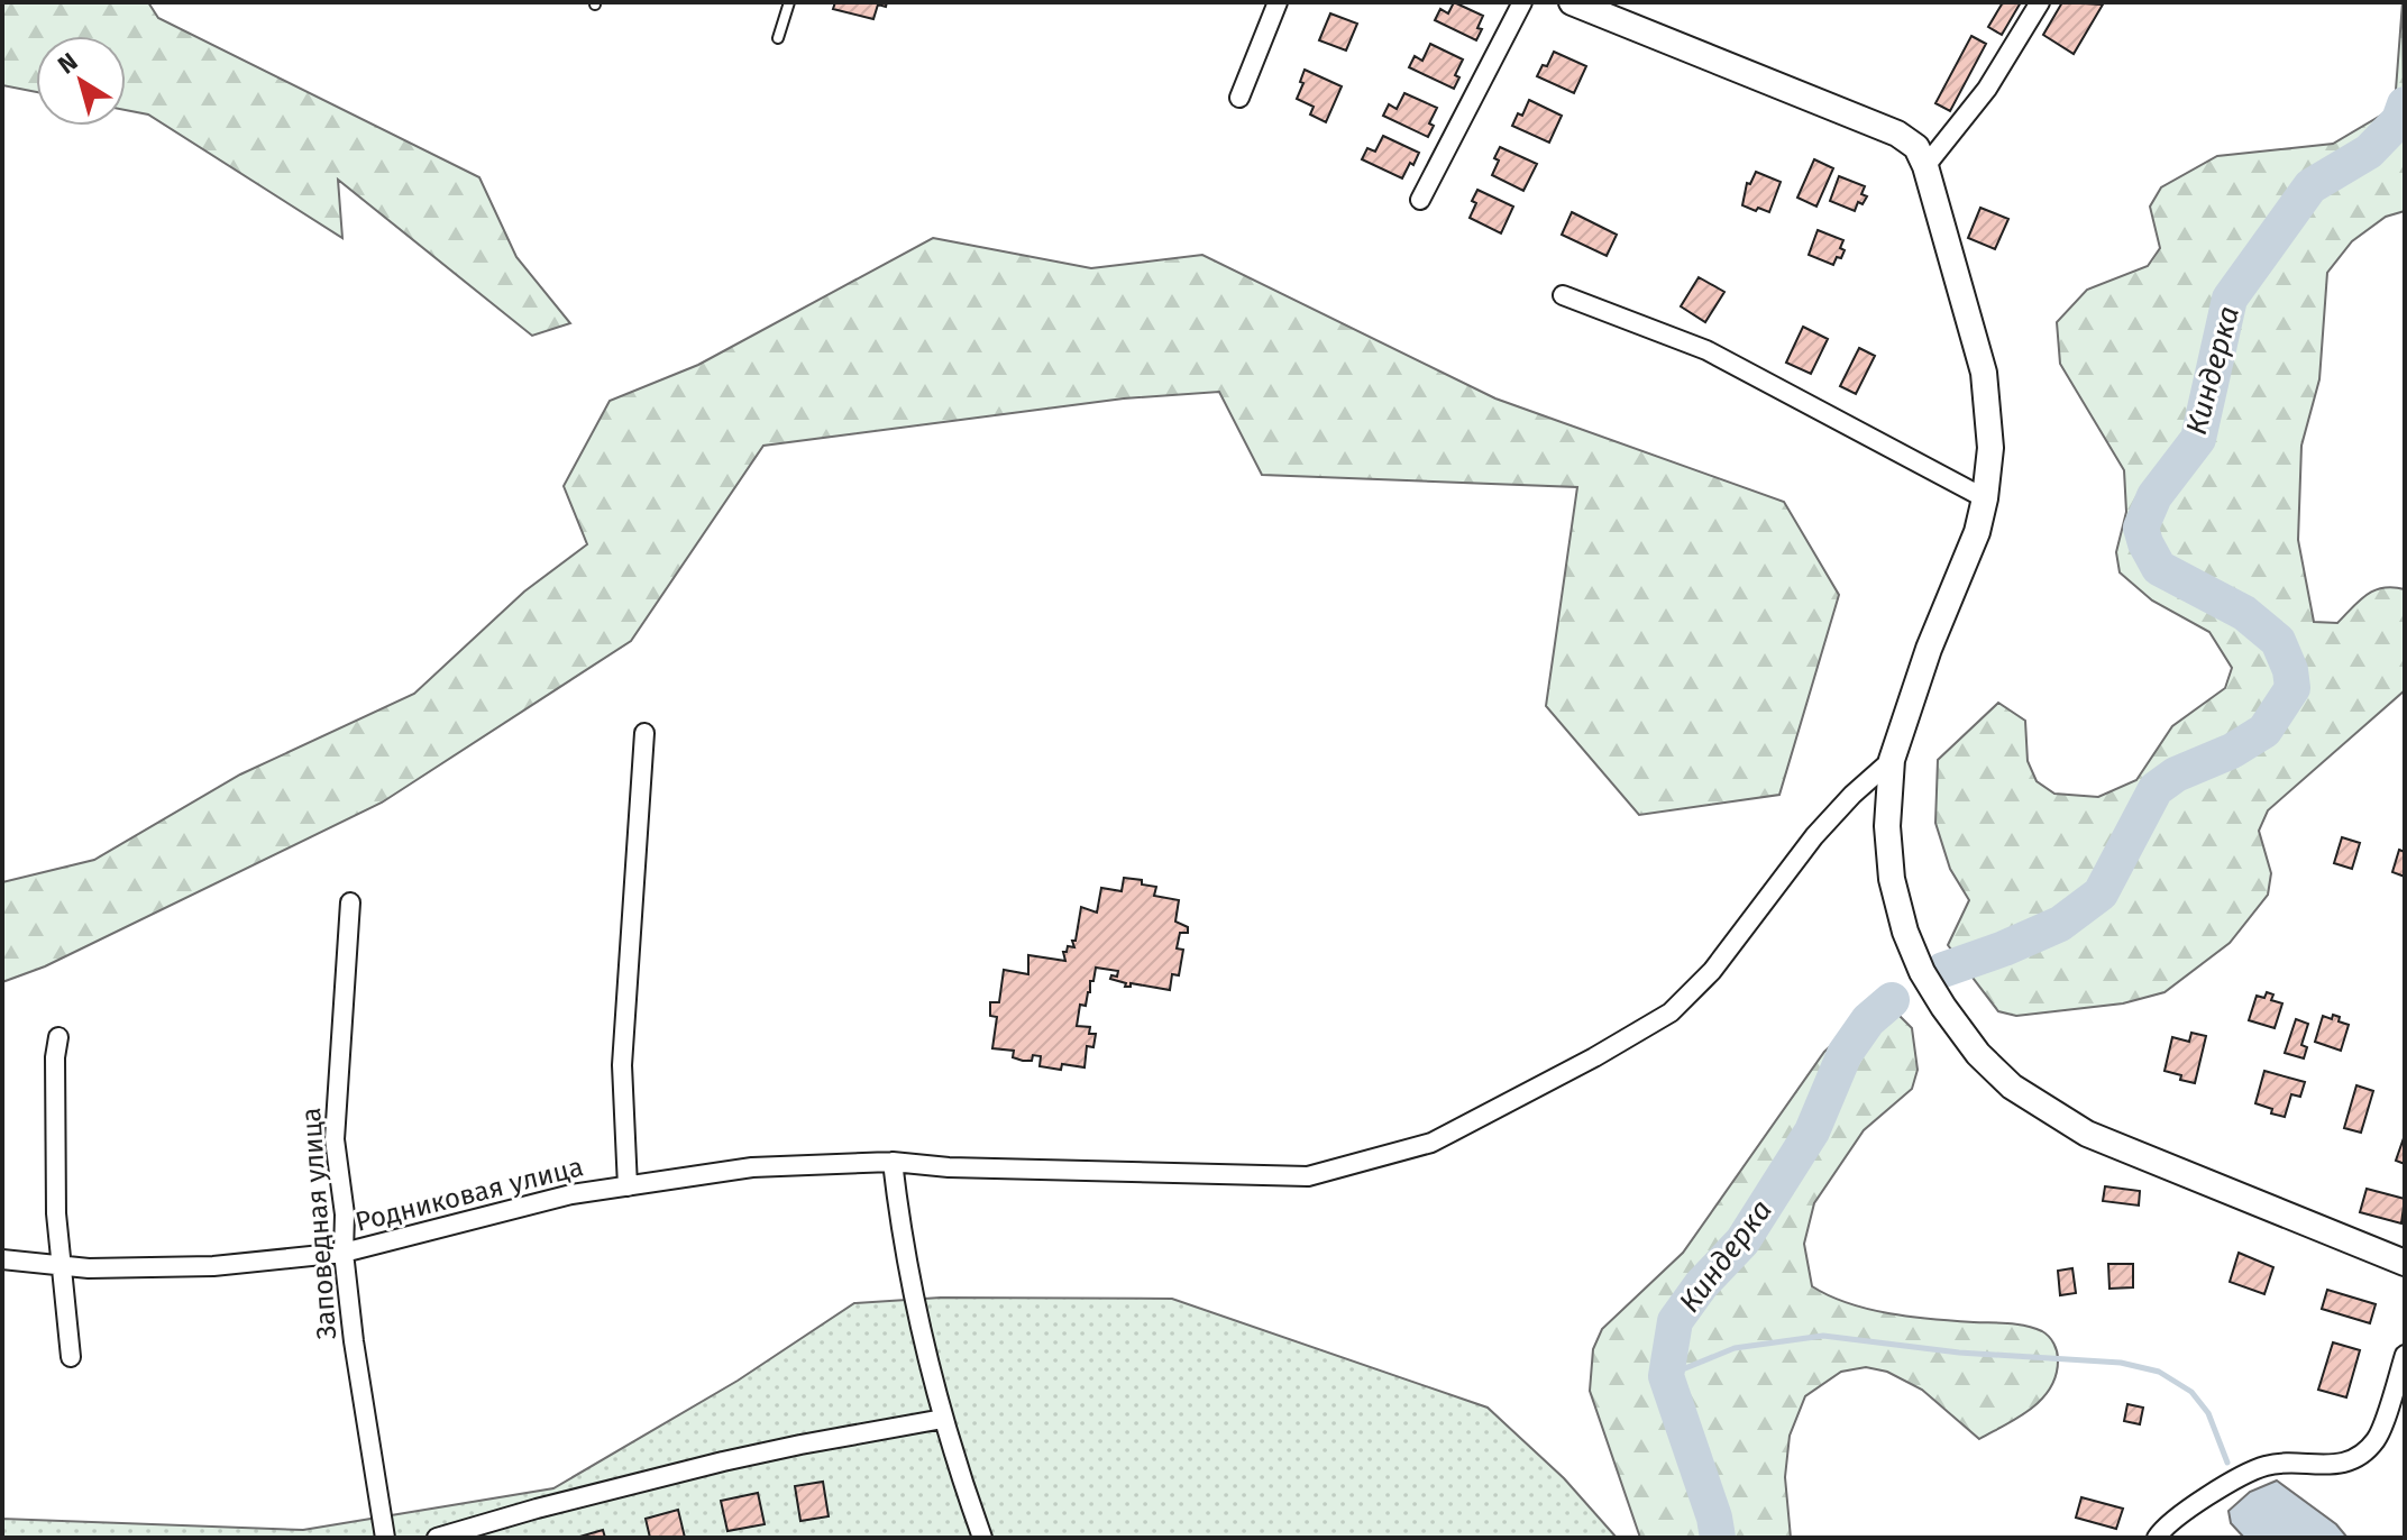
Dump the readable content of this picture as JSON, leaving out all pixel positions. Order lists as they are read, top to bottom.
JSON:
{
  "streets": {
    "street": ["Родниковая улица", "Заповедная улица"]
  },
  "crossings": [
    ["Родниковая улица", "Заповедная улица"]
  ],
  "water": ["Киндерка"],
  "north": "top left"
}
